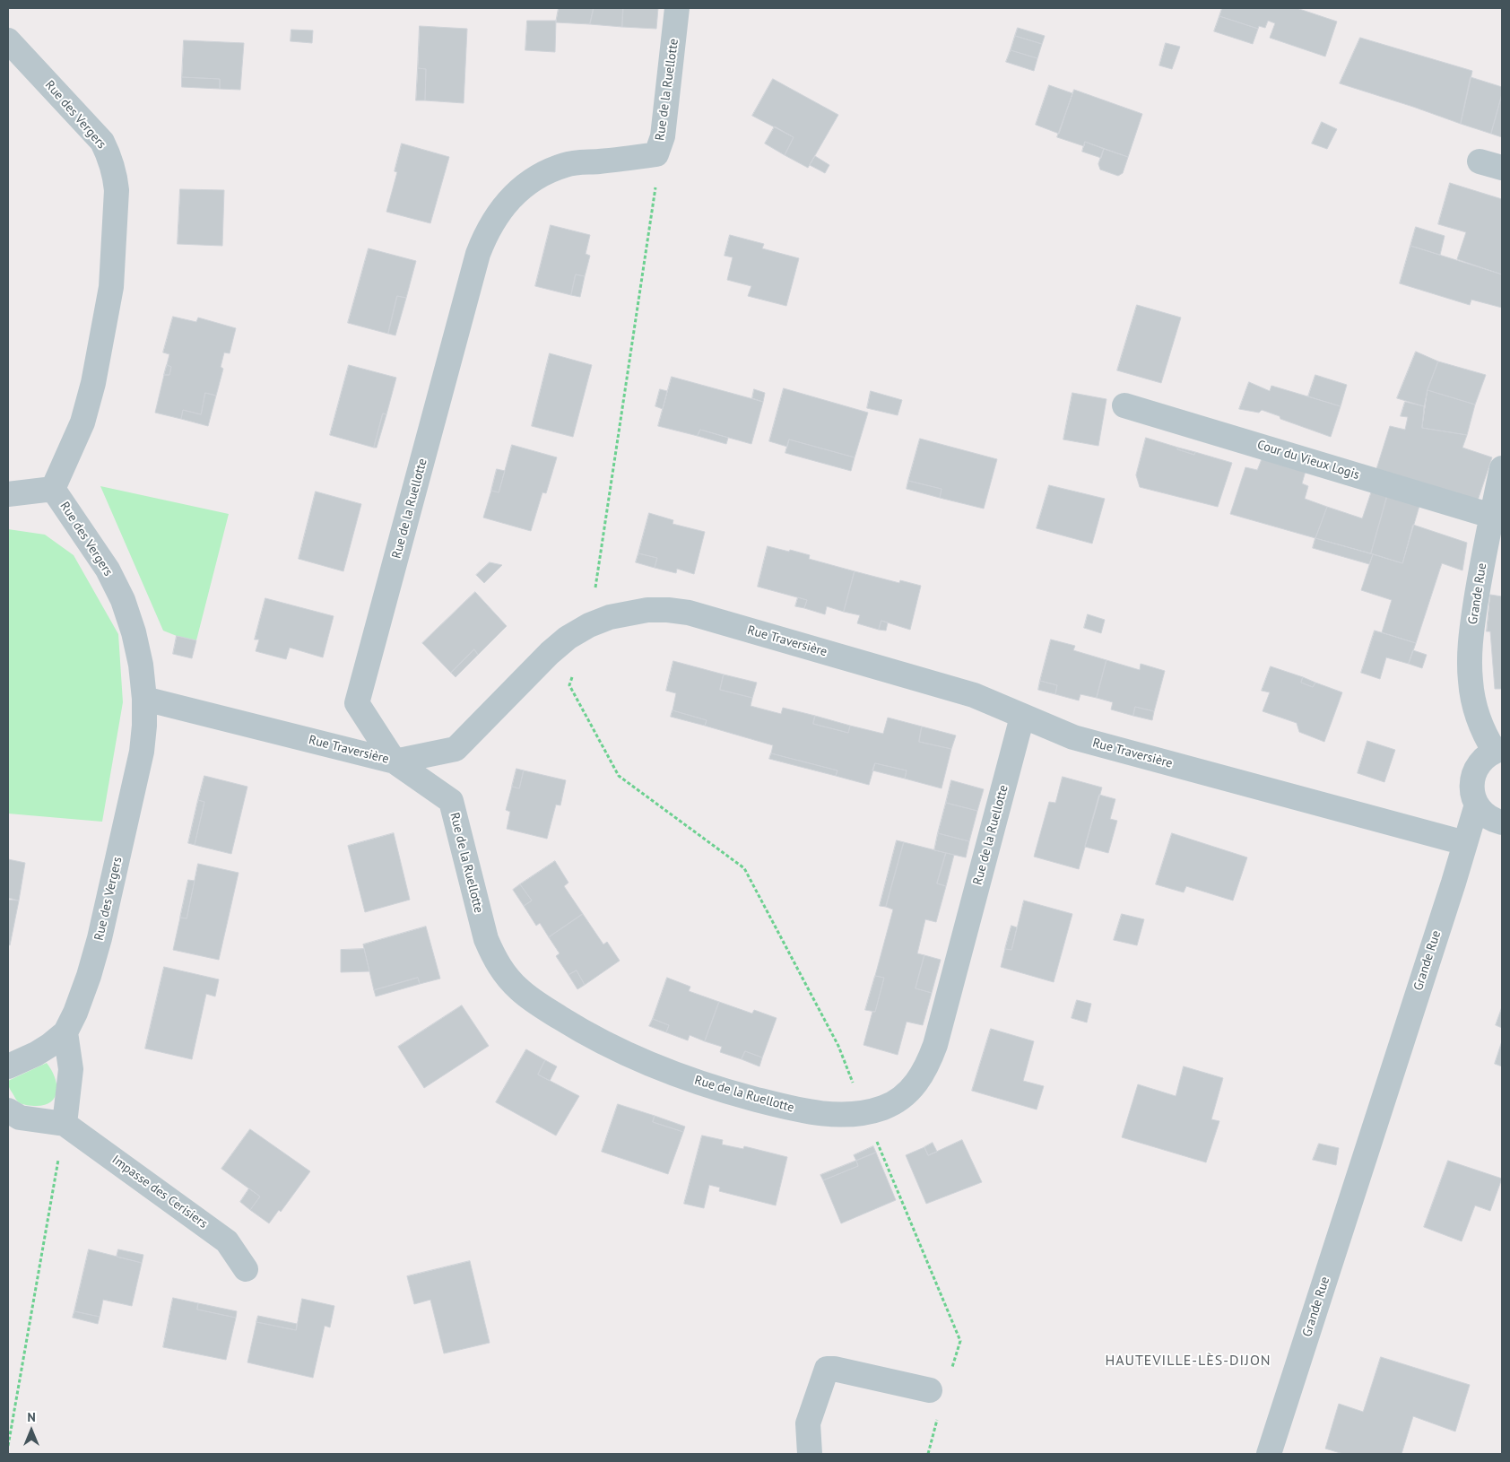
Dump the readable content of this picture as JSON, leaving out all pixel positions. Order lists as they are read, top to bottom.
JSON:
{
  "streets": {
    "street": [
      "Rue de la Ruellotte",
      "Rue des Vergers",
      "Cour du Vieux Logis",
      "Grande Rue",
      "Rue Traversière",
      "Impasse des Cerisiers"
    ]
  },
  "crossings": [
    ["Rue de la Ruellotte", "Rue Traversière"],
    ["Rue des Vergers", "Rue Traversière"],
    ["Cour du Vieux Logis", "Grande Rue"],
    ["Grande Rue", "Rue Traversière"]
  ],
  "districts": ["HAUTEVILLE-LÈS-DIJON"],
  "north": "top"
}
